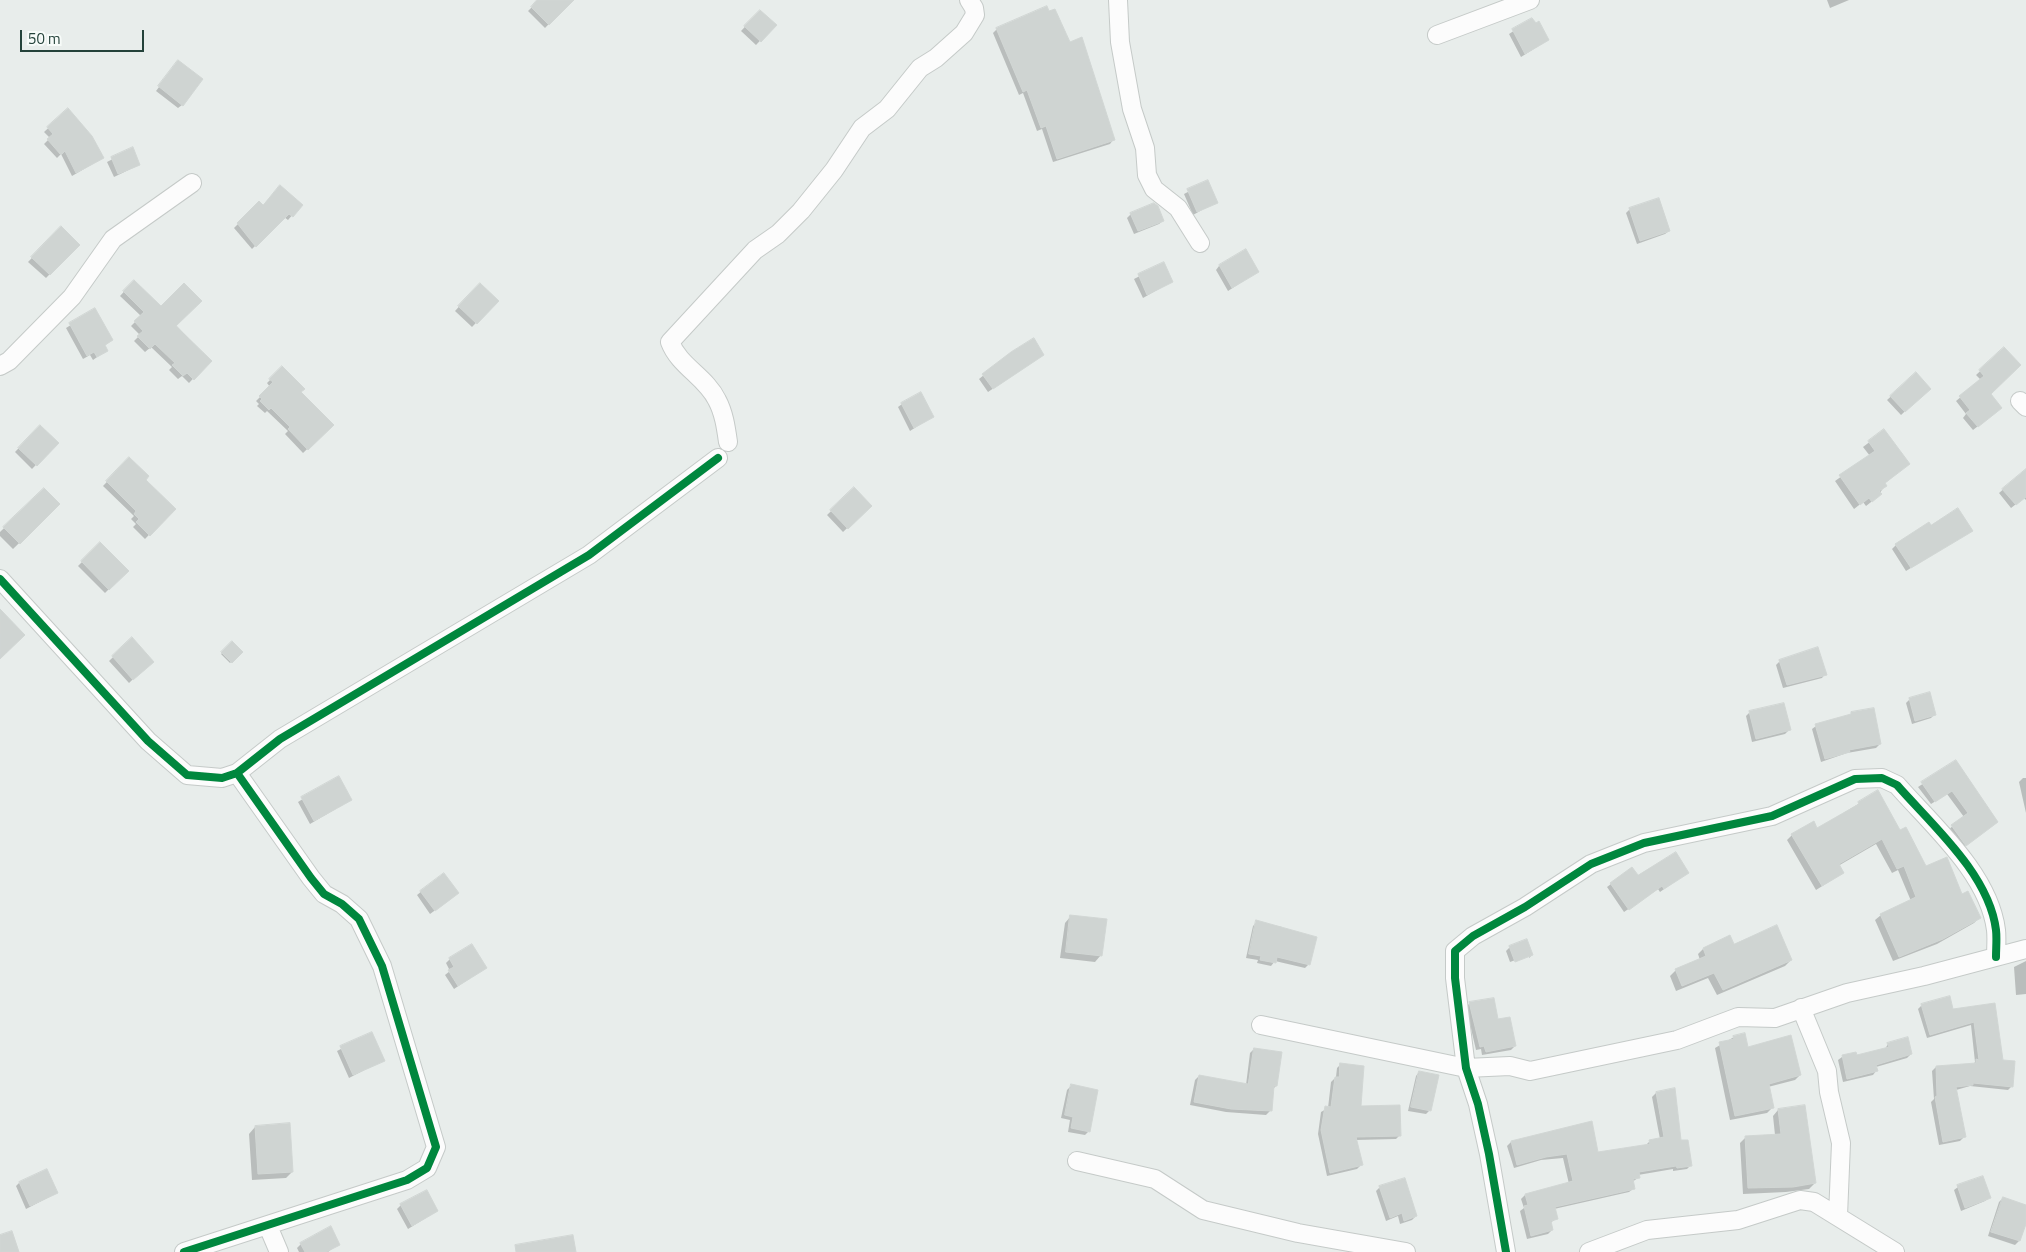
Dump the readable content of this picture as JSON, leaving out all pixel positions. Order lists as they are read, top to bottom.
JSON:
{
  "scale_bar": "50 m"
}
